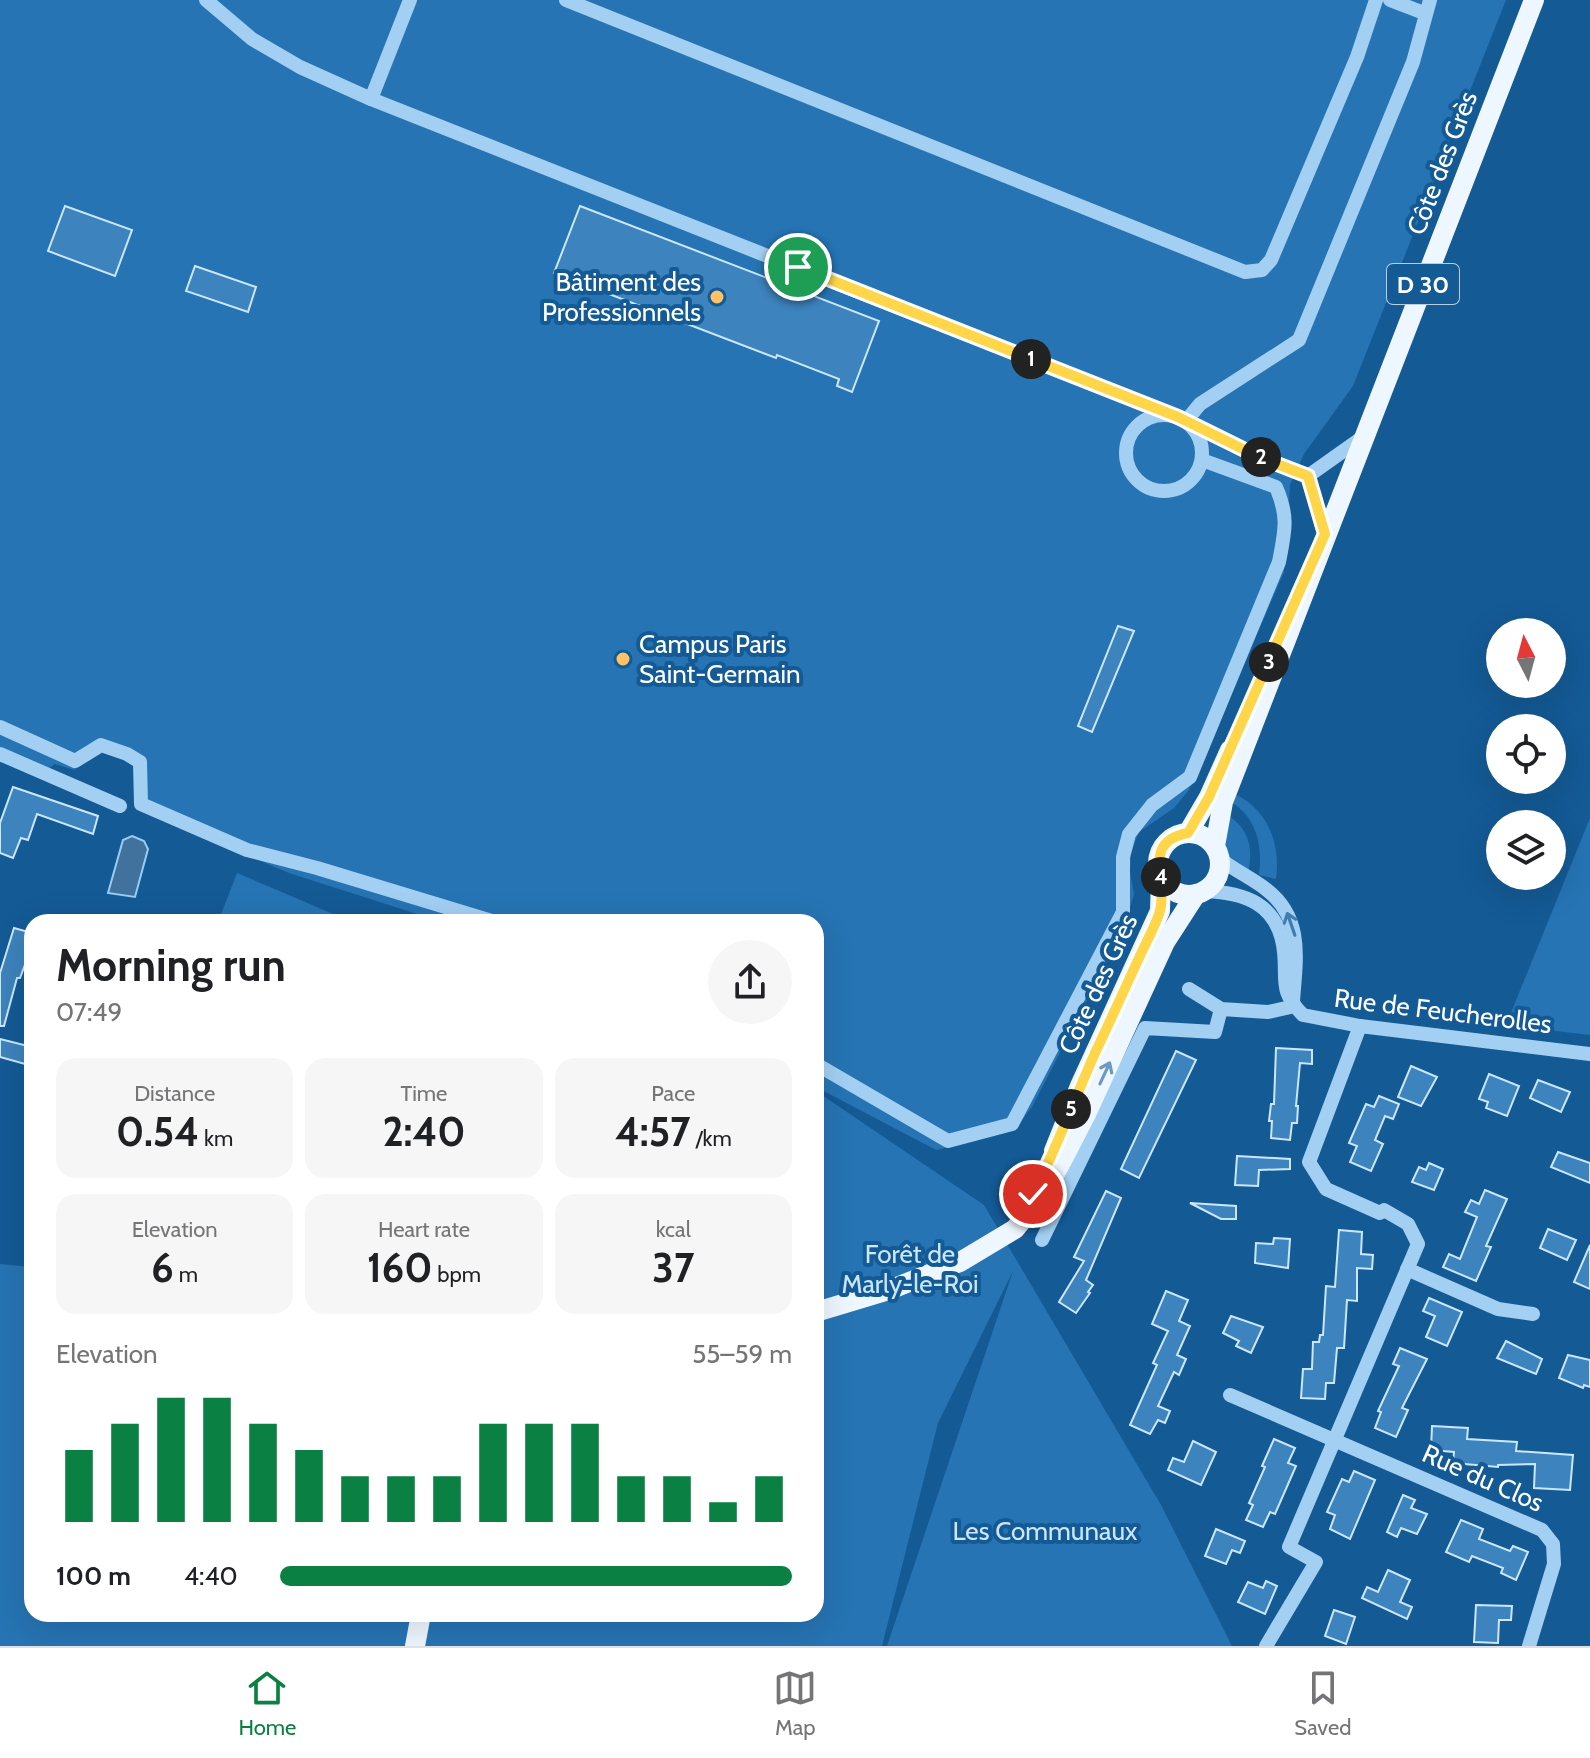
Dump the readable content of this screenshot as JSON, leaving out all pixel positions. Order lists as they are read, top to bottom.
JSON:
{
  "streets": {
    "main road": ["Côte des Grès", "D 30"],
    "street": ["Rue de Feucherolles", "Rue du Clos"]
  },
  "parks": ["Forêt de Marly-le-Roi", "Les Communaux"],
  "places": ["Bâtiment des Professionnels", "Campus Paris Saint-Germain"],
  "north": "top",
  "page": {
    "pins": [
      "1",
      "2",
      "3",
      "4",
      "5"
    ],
    "heading": ["Morning run", "07:49"],
    "stats": [
      ["Distance", "0.54 km"],
      ["Time", "2:40"],
      ["Pace", "4:57 /km"],
      ["Elevation", "6 m"],
      ["Heart rate", "160 bpm"],
      ["kcal", "37"]
    ],
    "chart": ["Elevation", "55–59 m"],
    "list": [
      {
        "name": "100 m",
        "note": "4:40"
      }
    ],
    "tabs": ["Home", "Map", "Saved"]
  }
}
